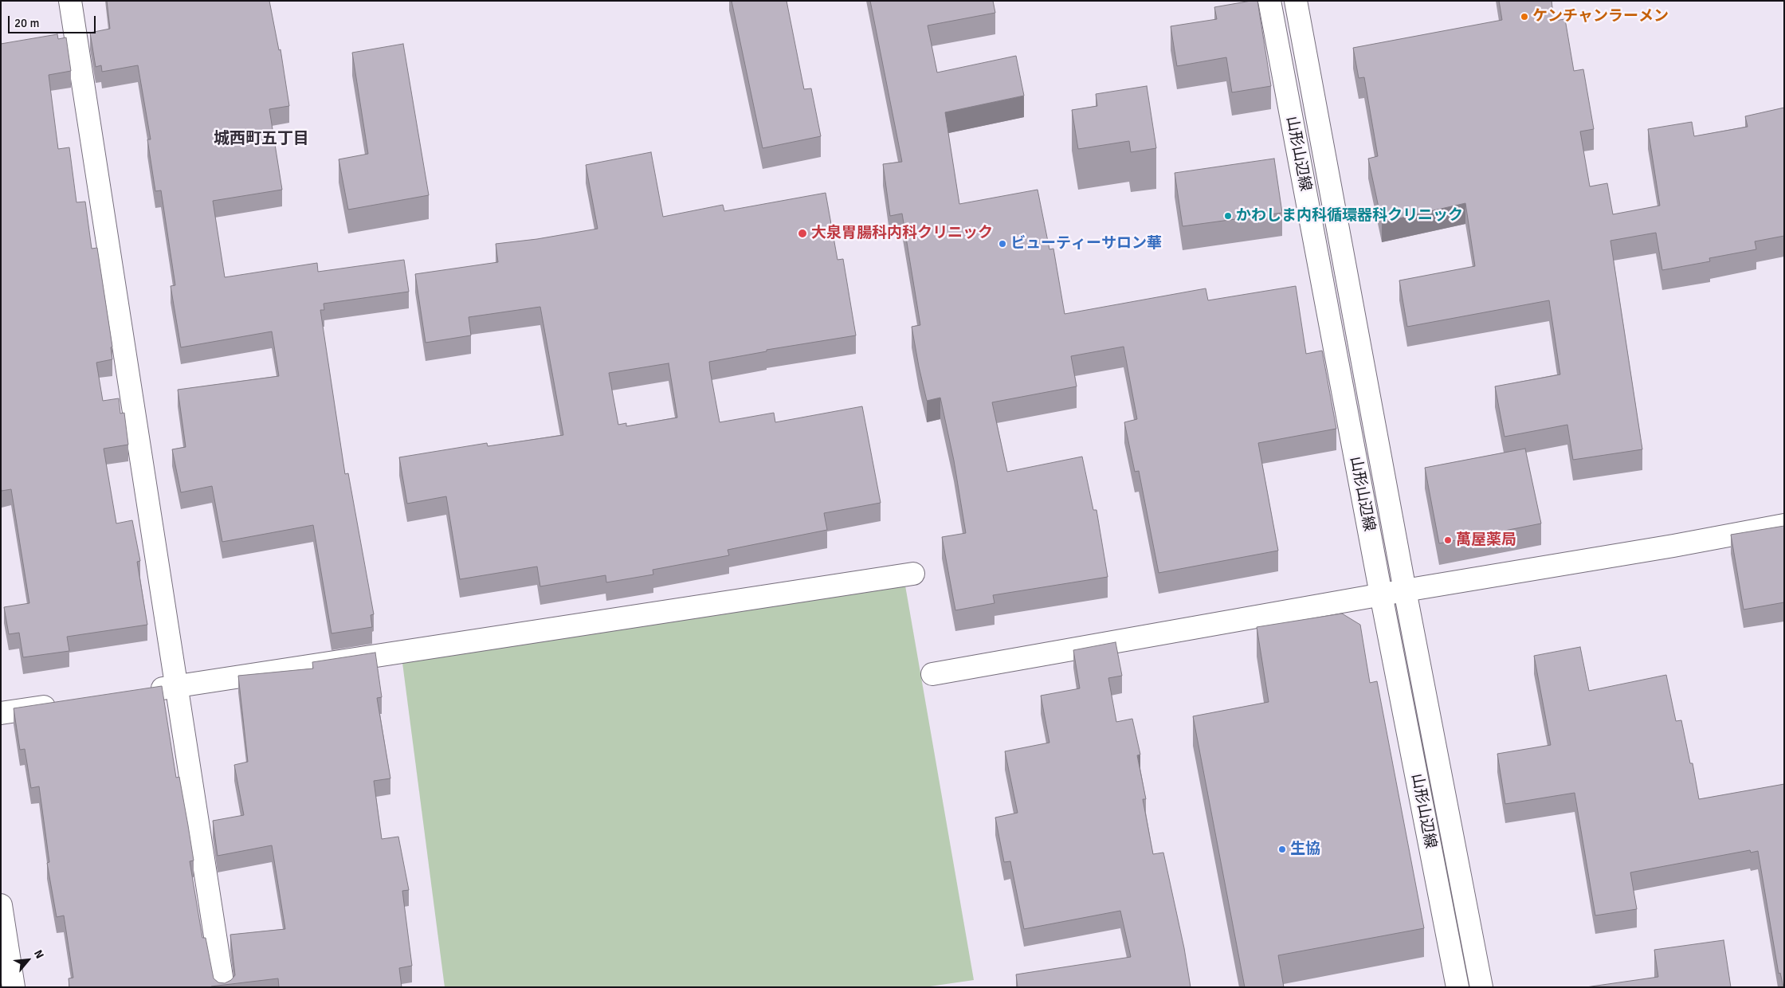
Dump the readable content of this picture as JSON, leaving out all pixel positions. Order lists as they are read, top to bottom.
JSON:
{
  "streets": {
    "street": ["山形山辺線"]
  },
  "districts": ["城西町五丁目"],
  "places": [
    "ケンチャンラーメン",
    "かわしま内科循環器科クリニック",
    "大泉胃腸科内科クリニック",
    "ビューティーサロン華",
    "萬屋薬局",
    "生協"
  ],
  "scale_bar": "20 m",
  "north": "top right"
}
